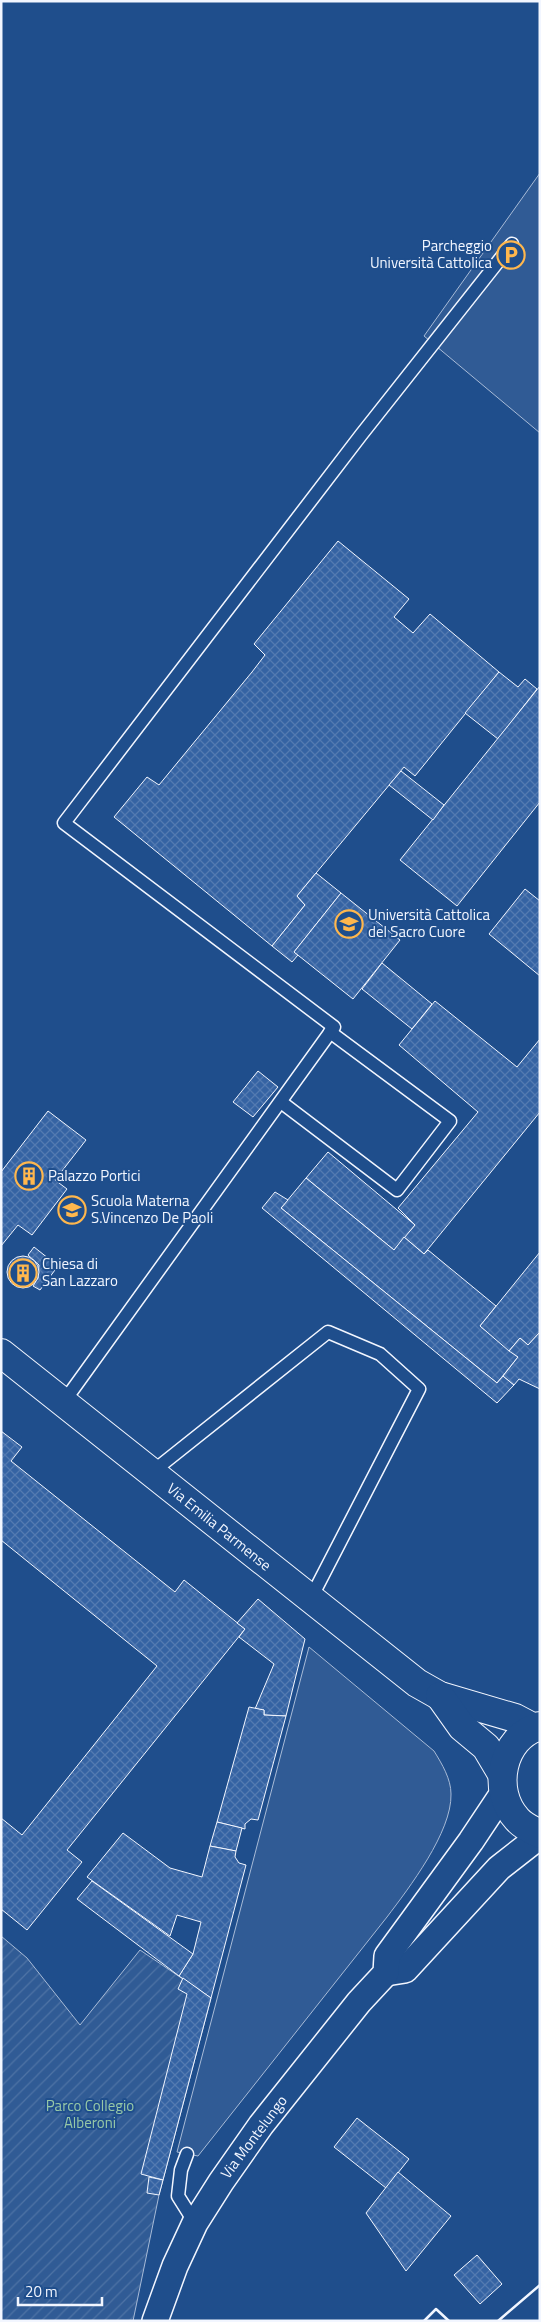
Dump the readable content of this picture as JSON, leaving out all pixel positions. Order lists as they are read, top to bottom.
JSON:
{
  "streets": {
    "main road": ["Via Emilia Parmense"],
    "street": ["Via Montelungo"]
  },
  "crossings": [
    ["Via Emilia Parmense", "Via Montelungo"]
  ],
  "parks": ["Parco Collegio Alberoni"],
  "places": {
    "parking": ["Parcheggio Università Cattolica"],
    "school or university": ["Università Cattolica del Sacro Cuore", "Scuola Materna S.Vincenzo De Paoli"],
    "building": ["Palazzo Portici", "Chiesa di San Lazzaro"]
  },
  "scale_bar": "20 m"
}
